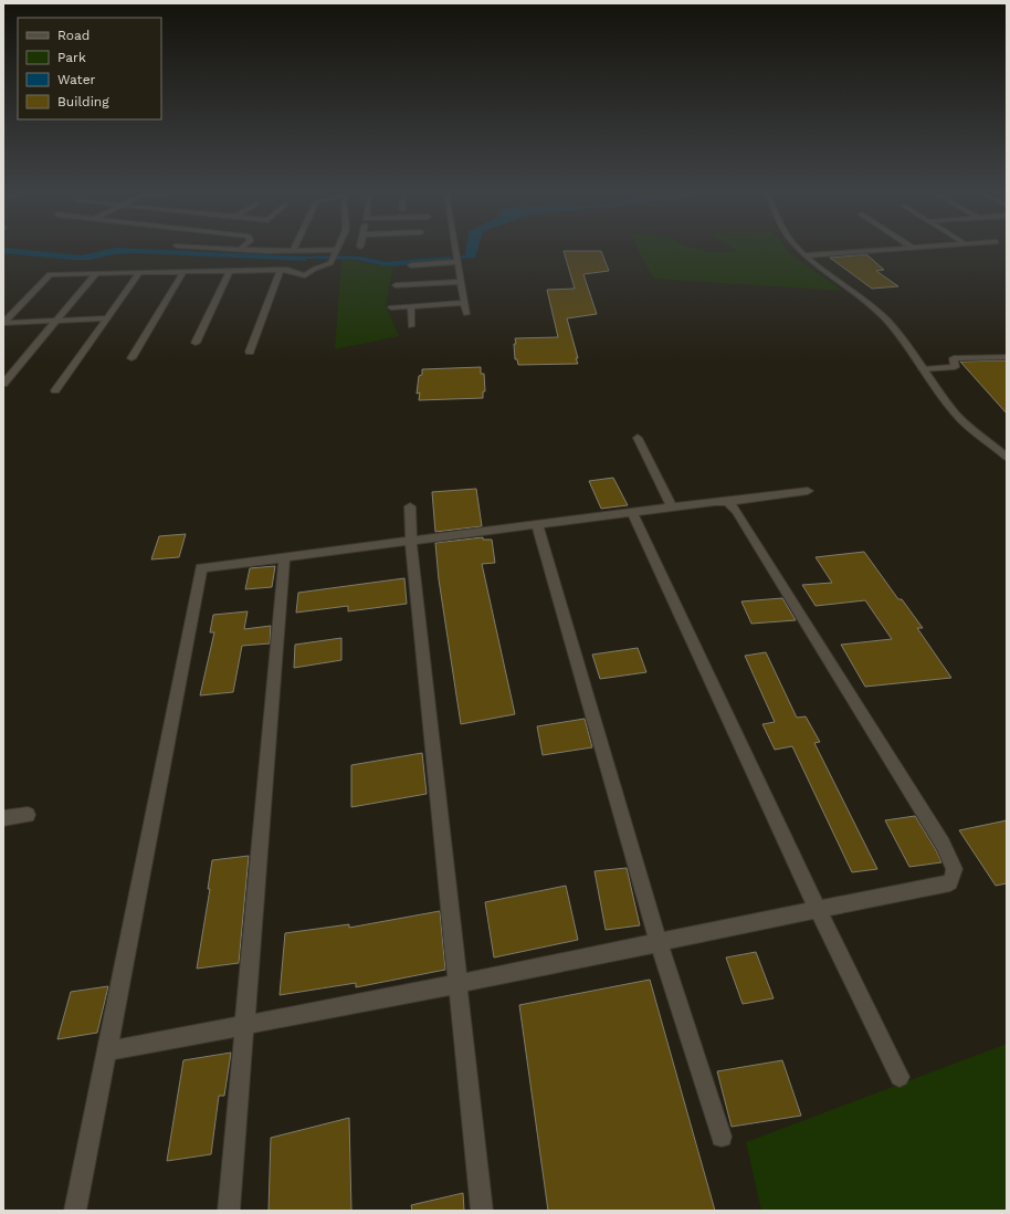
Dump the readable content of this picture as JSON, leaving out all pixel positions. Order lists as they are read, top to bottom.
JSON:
{
  "legend": [
    "Road",
    "Park",
    "Water",
    "Building"
  ]
}
